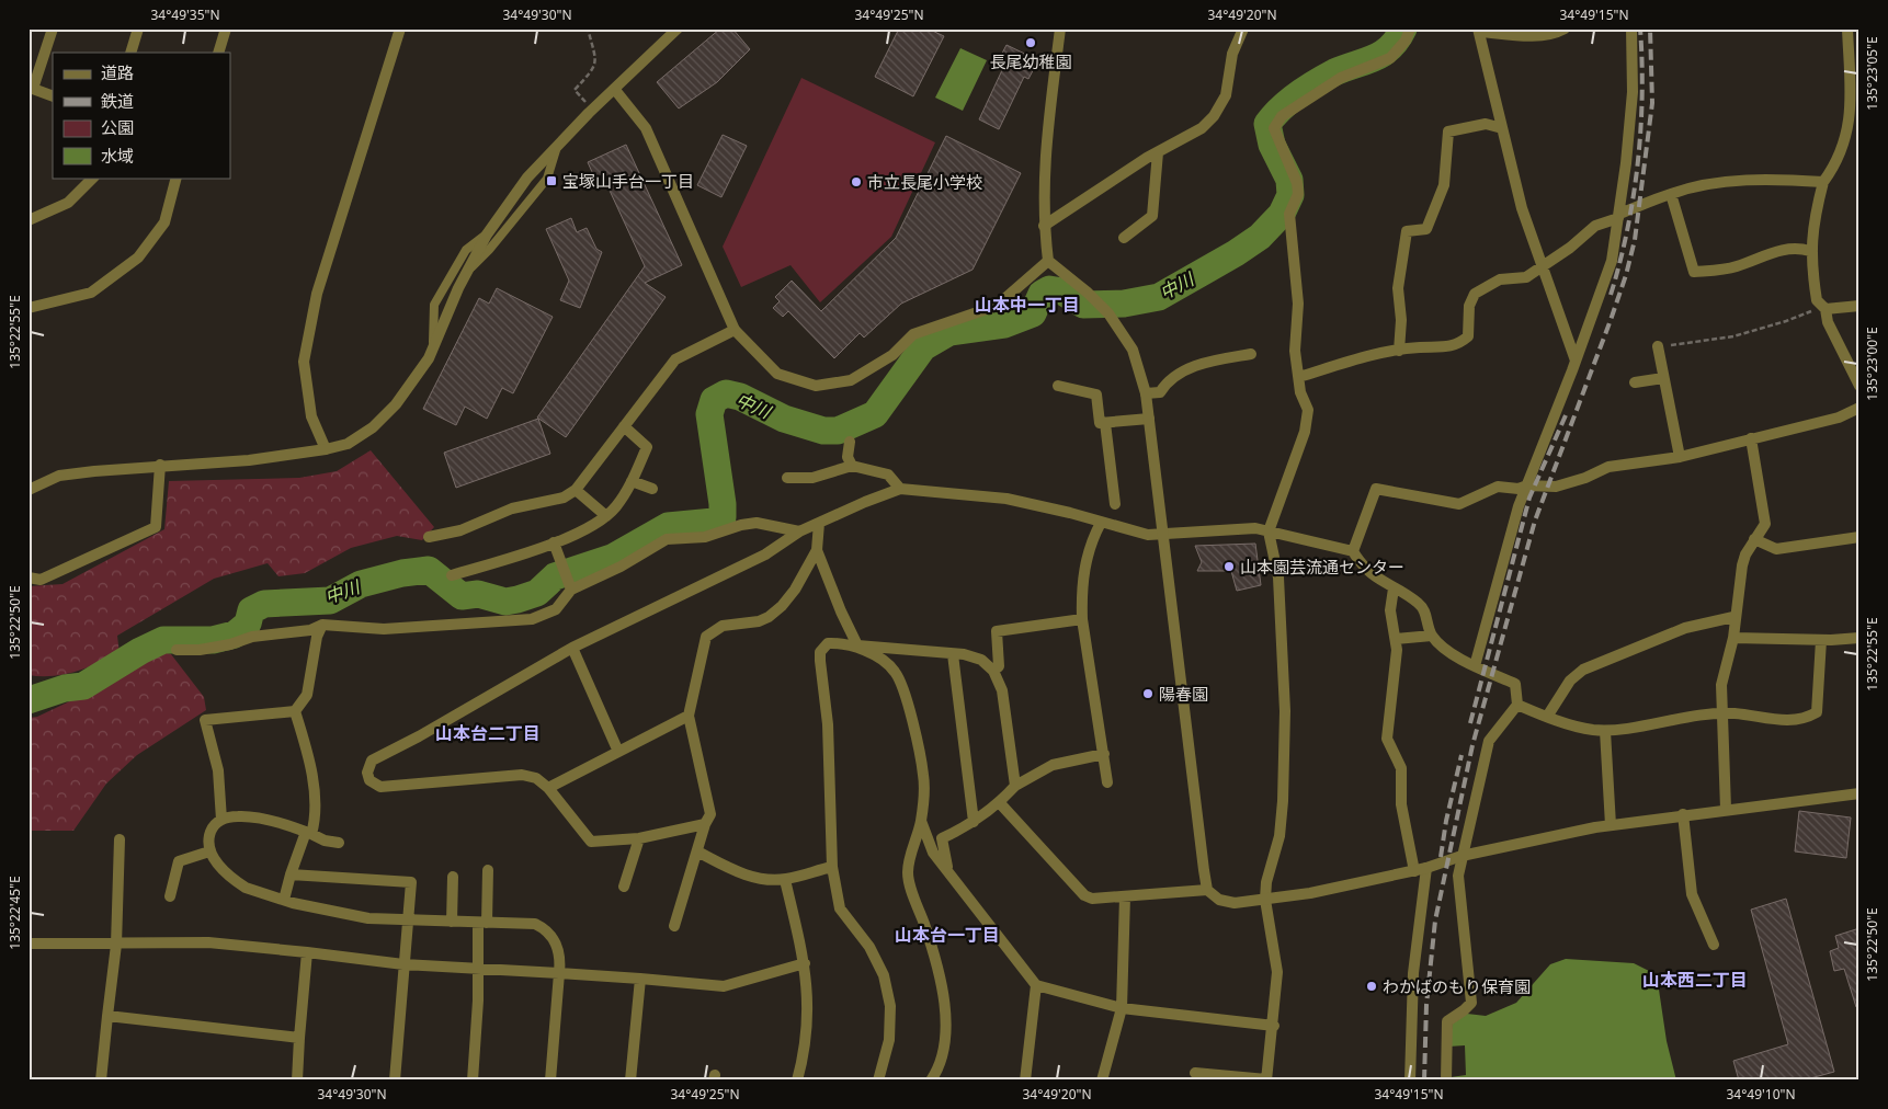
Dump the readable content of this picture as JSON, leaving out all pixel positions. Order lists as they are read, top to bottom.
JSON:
{
  "districts": [
    "山本中一丁目",
    "山本台二丁目",
    "山本台一丁目",
    "山本西二丁目"
  ],
  "water": ["中川"],
  "places": {
    "other": [
      "長尾幼稚園",
      "市立長尾小学校",
      "山本園芸流通センター",
      "陽春園",
      "わかばのもり保育園"
    ],
    "transit": ["宝塚山手台一丁目"]
  },
  "legend": [
    "道路",
    "鉄道",
    "公園",
    "水域"
  ],
  "coordinates": [
    "34°49'35\"N",
    "34°49'30\"N",
    "34°49'25\"N",
    "34°49'20\"N",
    "34°49'15\"N",
    "135°23'05\"E",
    "135°22'55\"E",
    "135°23'00\"E",
    "135°22'50\"E",
    "135°22'45\"E",
    "34°49'10\"N"
  ]
}
